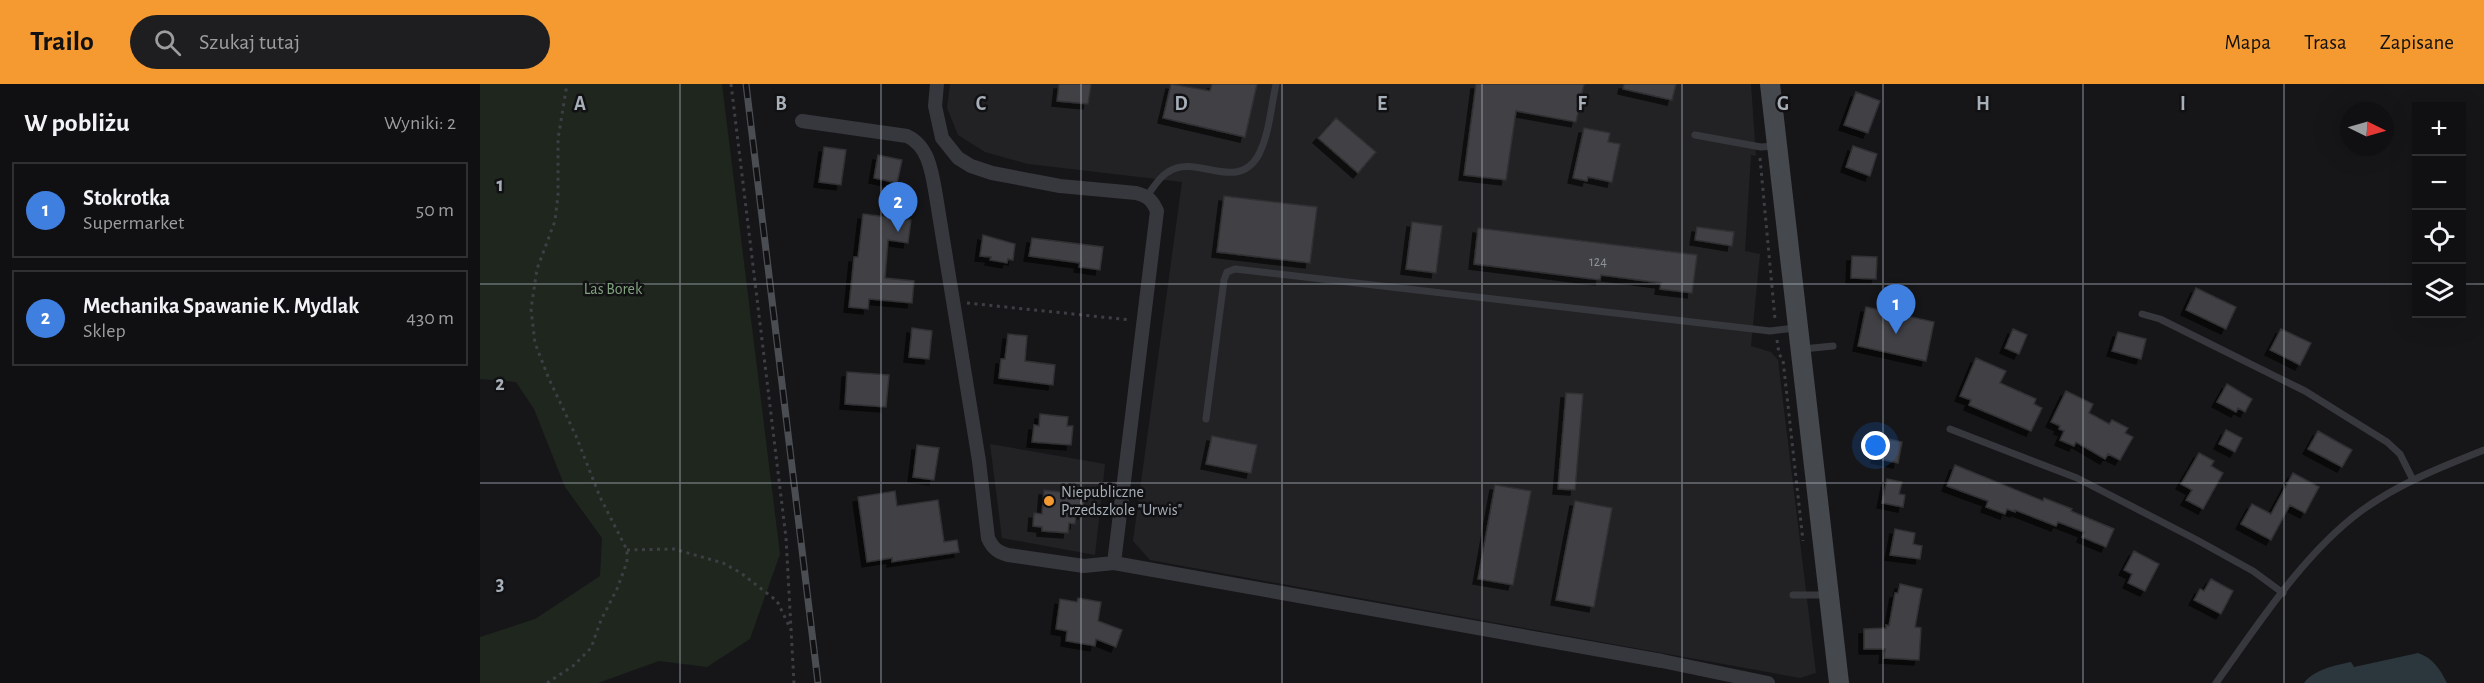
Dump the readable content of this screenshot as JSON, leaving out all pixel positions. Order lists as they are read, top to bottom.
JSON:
{
  "parks": ["Las Borek"],
  "places": ["Niepubliczne Przedszkole \"Urwis\""],
  "house_numbers": ["124"],
  "north": "right",
  "page": {
    "header": "Trailo",
    "search": "Szukaj tutaj",
    "nav": ["Mapa", "Trasa", "Zapisane"],
    "heading": ["W pobliżu", "Wyniki: 2"],
    "map_buttons": ["+", "−"],
    "list": [
      {
        "mark": "1",
        "name": "Stokrotka",
        "note": "Supermarket",
        "value": "50 m"
      },
      {
        "mark": "2",
        "name": "Mechanika Spawanie K. Mydlak",
        "note": "Sklep",
        "value": "430 m"
      }
    ],
    "pins": ["2", "1"]
  },
  "grid": {
    "columns": [
      "A",
      "B",
      "C",
      "D",
      "E",
      "F",
      "G",
      "H",
      "I"
    ],
    "rows": ["1", "2", "3"]
  }
}
